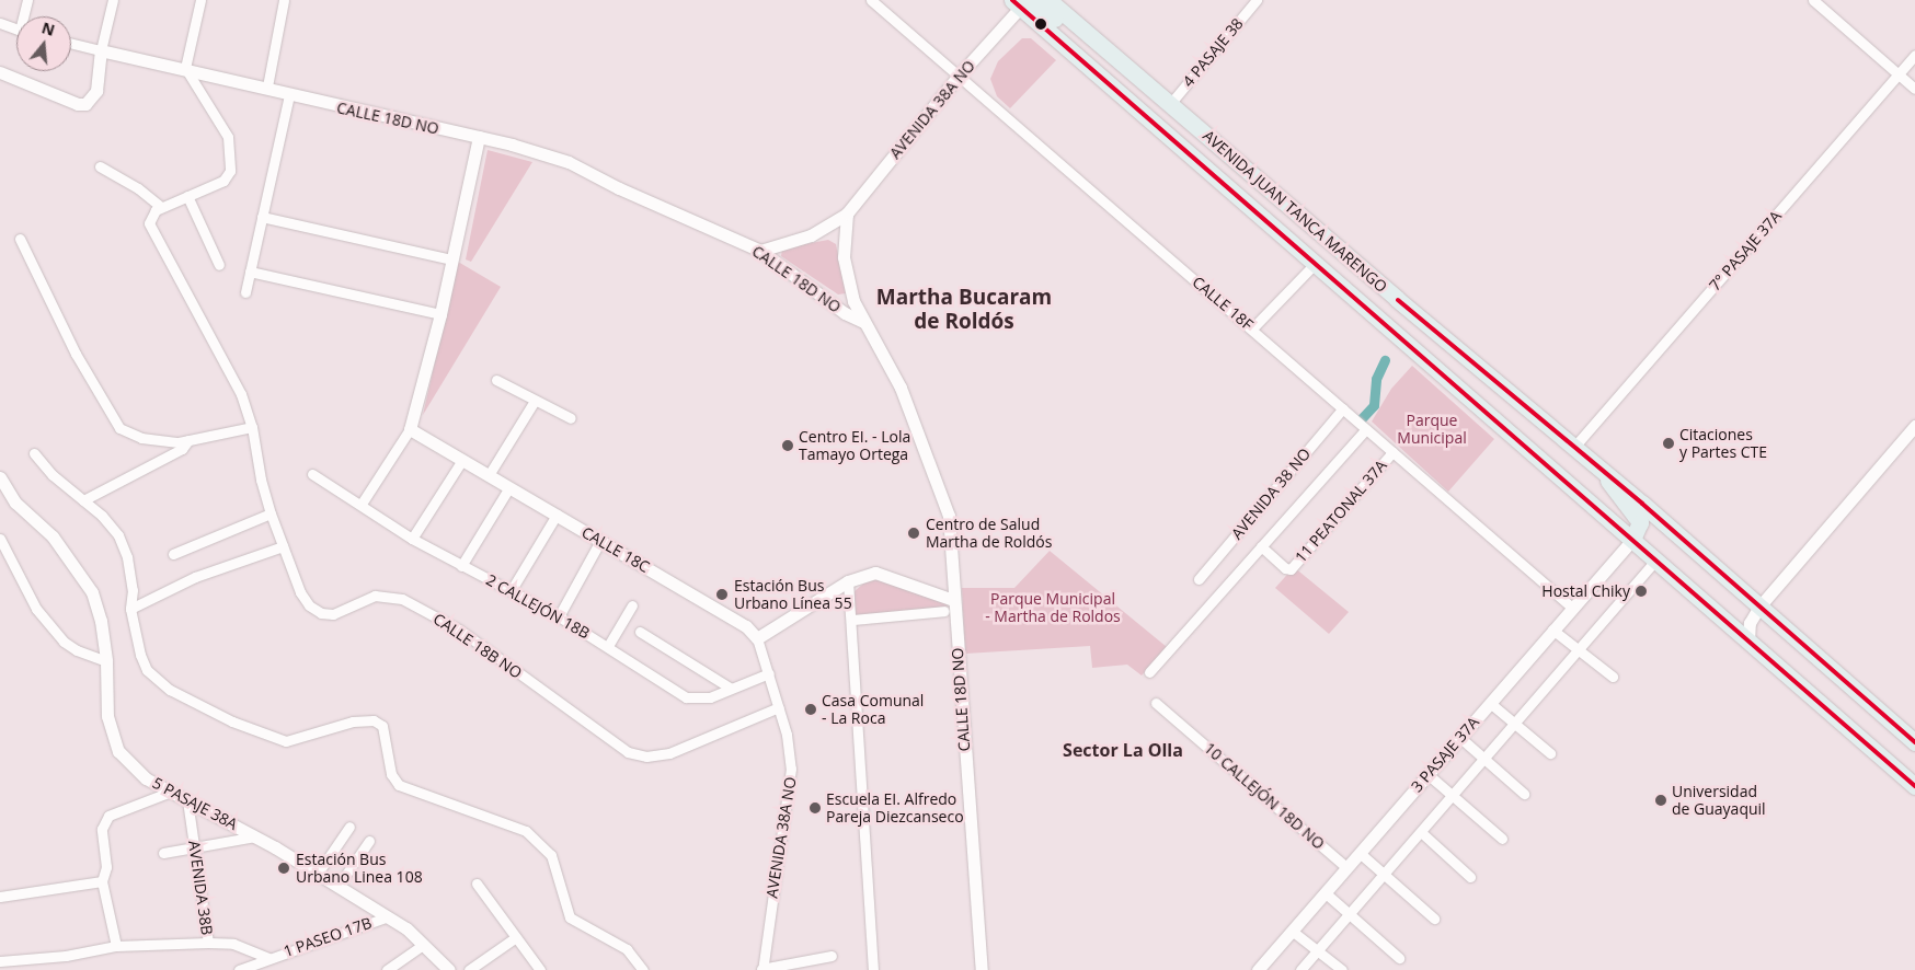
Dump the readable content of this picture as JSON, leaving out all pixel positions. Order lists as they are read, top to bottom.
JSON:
{
  "streets": {
    "main road": ["AVENIDA JUAN TANCA MARENGO"],
    "street": [
      "4 PASAJE 38",
      "AVENIDA 38A NO",
      "CALLE 18D NO",
      "7° PASAJE 37A",
      "CALLE 18F",
      "AVENIDA 38 NO",
      "11 PEATONAL 37A",
      "CALLE 18C",
      "2 CALLEJÓN 18B",
      "CALLE 18B NO",
      "3 PASAJE 37A",
      "10 CALLEJÓN 18D NO",
      "5 PASAJE 38A",
      "AVENIDA 38B",
      "1 PASEO 17B"
    ]
  },
  "crossings": [
    ["4 PASAJE 38", "AVENIDA JUAN TANCA MARENGO"],
    ["AVENIDA 38A NO", "CALLE 18D NO"],
    ["AVENIDA 38A NO", "AVENIDA JUAN TANCA MARENGO"],
    ["AVENIDA 38A NO", "CALLE 18F"],
    ["AVENIDA 38A NO", "CALLE 18B NO"],
    ["AVENIDA JUAN TANCA MARENGO", "7° PASAJE 37A"],
    ["AVENIDA JUAN TANCA MARENGO", "3 PASAJE 37A"],
    ["CALLE 18F", "AVENIDA 38 NO"],
    ["CALLE 18F", "11 PEATONAL 37A"],
    ["CALLE 18F", "3 PASAJE 37A"],
    ["3 PASAJE 37A", "10 CALLEJÓN 18D NO"],
    ["5 PASAJE 38A", "AVENIDA 38B"],
    ["5 PASAJE 38A", "1 PASEO 17B"]
  ],
  "districts": ["Martha Bucaram de Roldós", "Sector La Olla"],
  "parks": ["Parque Municipal", "Parque Municipal - Martha de Roldos"],
  "places": [
    "Citaciones y Partes CTE",
    "Centro EI. - Lola Tamayo Ortega",
    "Centro de Salud Martha de Roldós",
    "Hostal Chiky",
    "Estación Bus Urbano Línea 55",
    "Casa Comunal - La Roca",
    "Universidad de Guayaquil",
    "Escuela EI. Alfredo Pareja Diezcanseco",
    "Estación Bus Urbano Linea 108"
  ],
  "north": "top"
}
